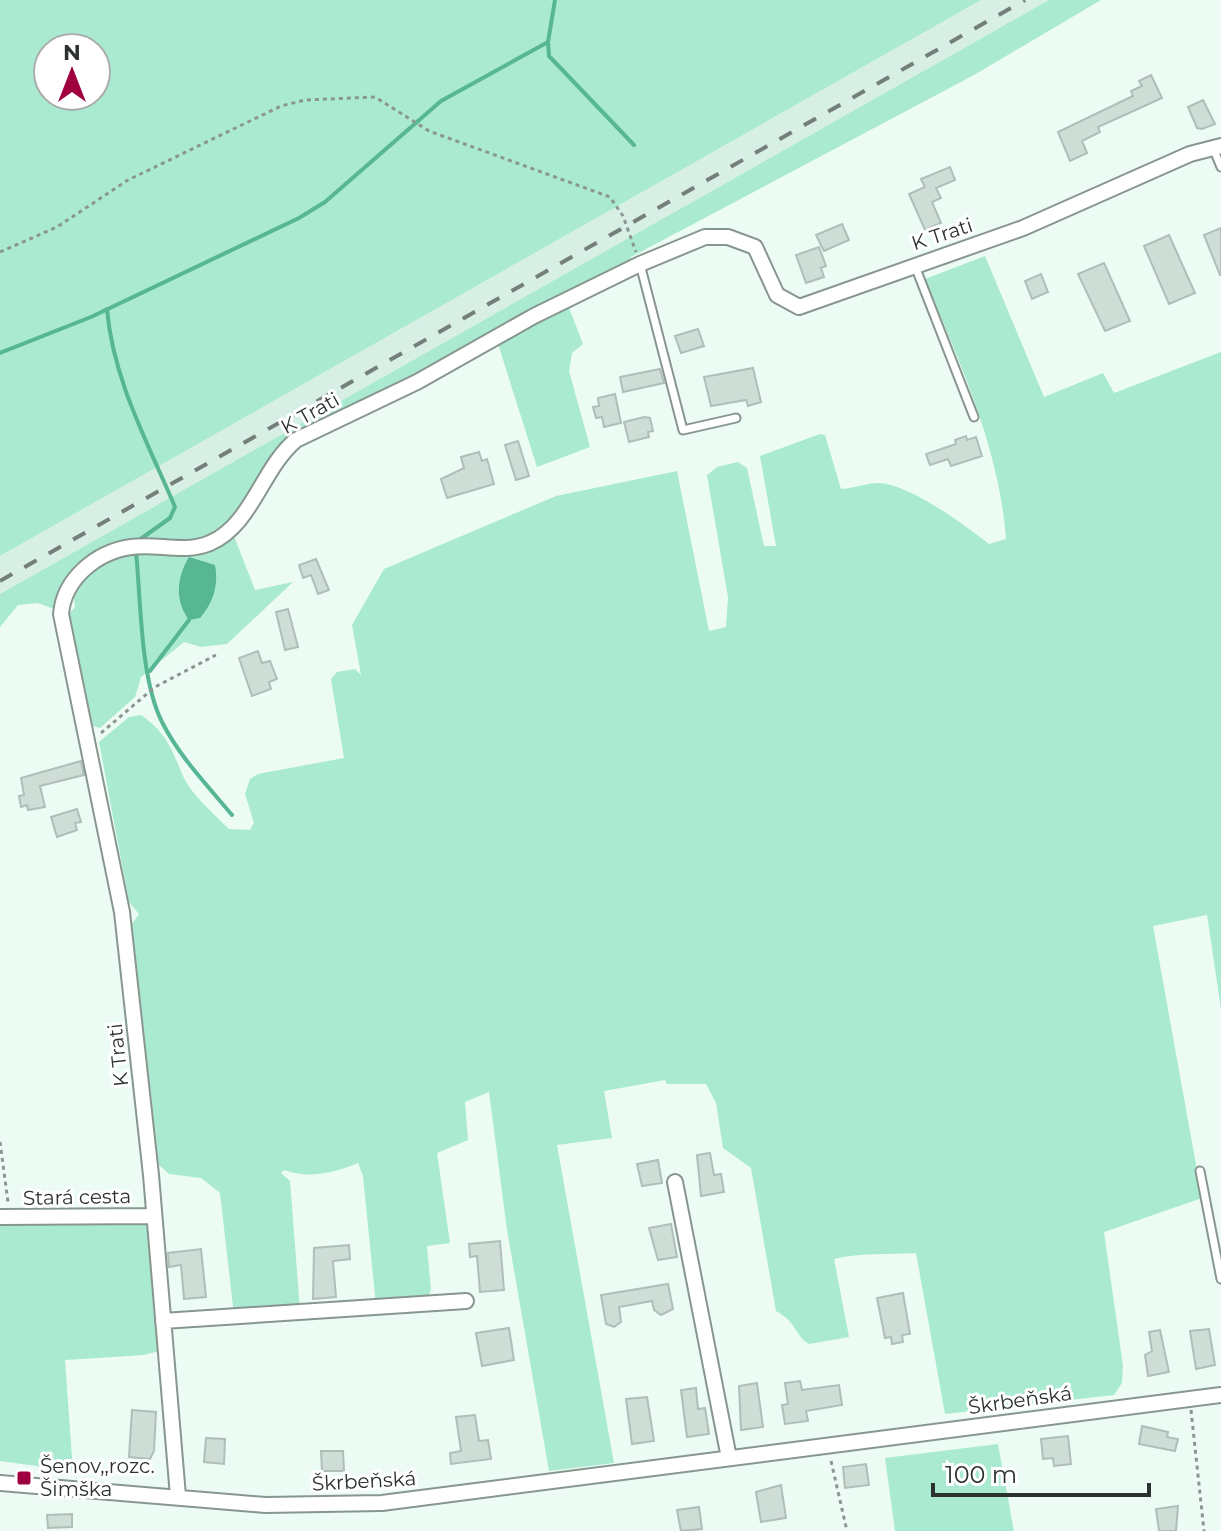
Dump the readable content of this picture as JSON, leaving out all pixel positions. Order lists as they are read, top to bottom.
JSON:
{
  "streets": {
    "street": ["K Trati", "Stará cesta", "Škrbeňská"]
  },
  "crossings": [
    ["K Trati", "Stará cesta"],
    ["K Trati", "Škrbeňská"]
  ],
  "places": {
    "transit": ["Šenov,,rozc. Šimška"]
  },
  "scale_bar": "100 m",
  "north": "top"
}
